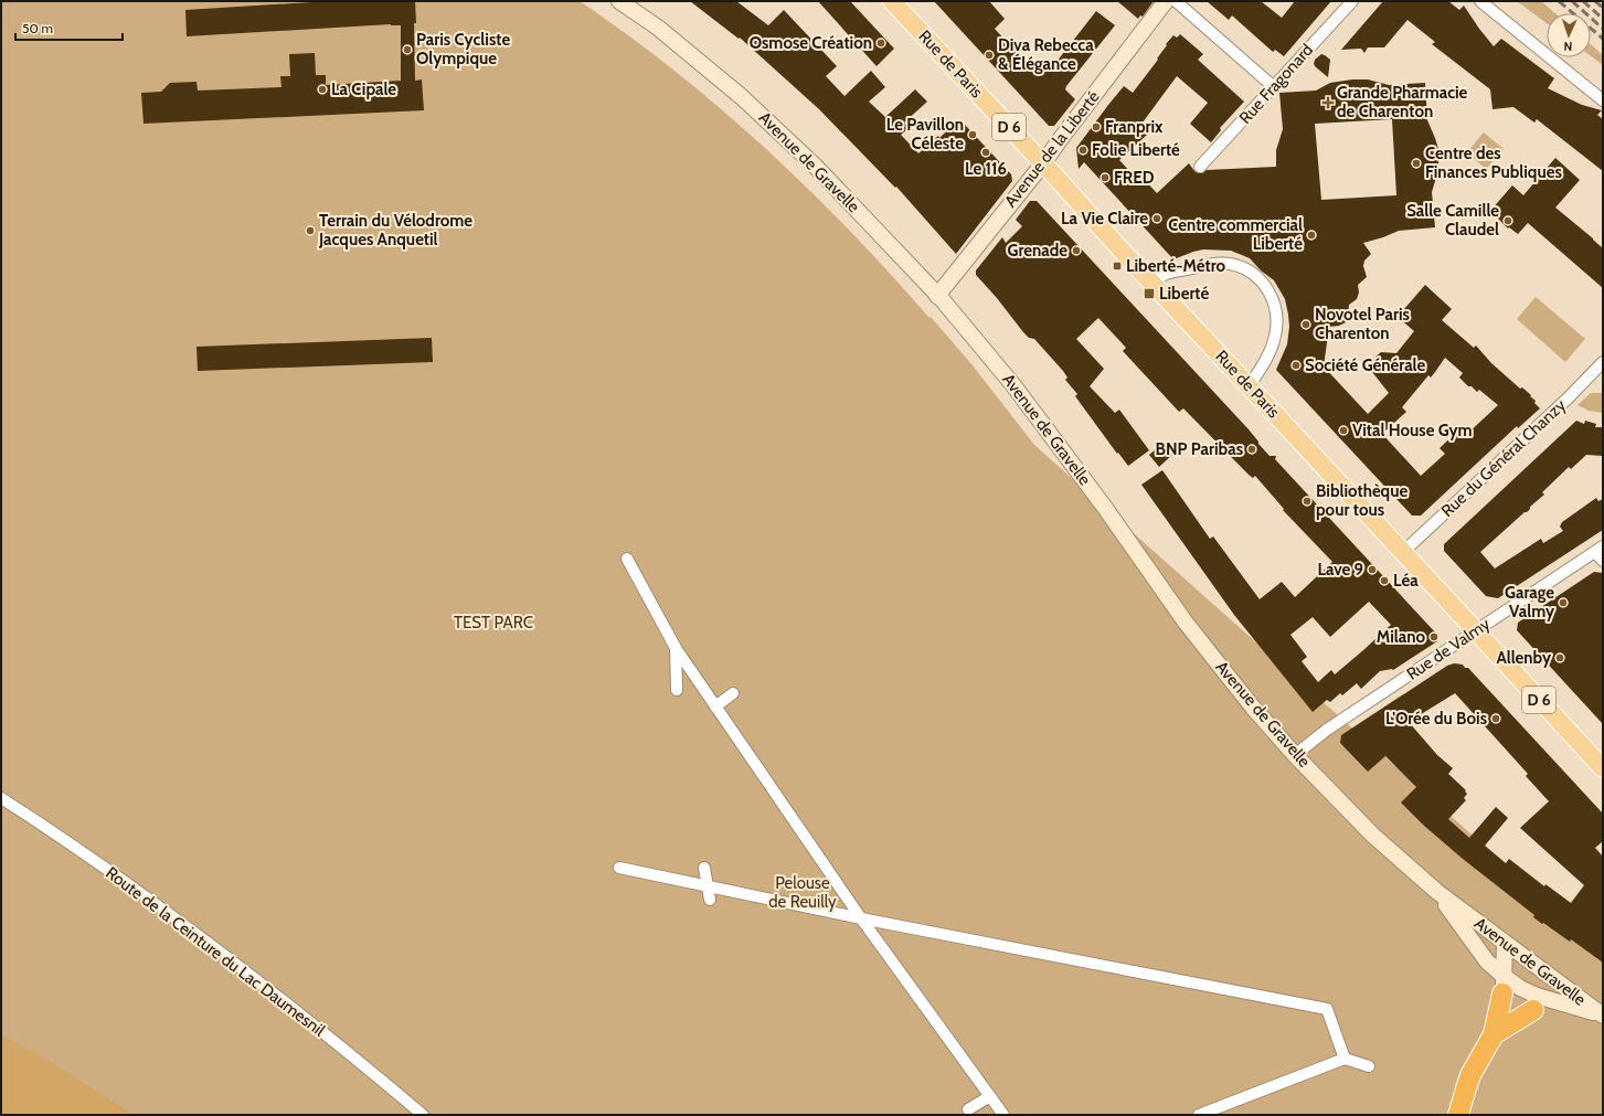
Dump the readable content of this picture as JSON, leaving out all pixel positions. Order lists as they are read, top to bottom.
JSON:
{
  "streets": {
    "main road": ["Rue de Paris", "D 6"],
    "street": [
      "Rue Fragonard",
      "Avenue de la Liberté",
      "Avenue de Gravelle",
      "Rue du Général Chanzy",
      "Rue de Valmy",
      "Route de la Ceinture du Lac Daumesnil"
    ]
  },
  "crossings": [
    ["Rue de Paris", "Avenue de la Liberté"],
    ["Rue de Paris", "Rue du Général Chanzy"],
    ["Rue de Paris", "Rue de Valmy"],
    ["Avenue de la Liberté", "Avenue de Gravelle"],
    ["Avenue de Gravelle", "Rue de Valmy"]
  ],
  "parks": ["TEST PARC", "Pelouse de Reuilly"],
  "places": {
    "other": [
      "Osmose Création",
      "Paris Cycliste Olympique",
      "Diva Rebecca & Élégance",
      "La Cipale",
      "Franprix",
      "Le Pavillon Céleste",
      "Folie Liberté",
      "Le 116",
      "Centre des Finances Publiques",
      "FRED",
      "La Vie Claire",
      "Salle Camille Claudel",
      "Terrain du Vélodrome Jacques Anquetil",
      "Centre commercial Liberté",
      "Grenade",
      "Novotel Paris Charenton",
      "Société Générale",
      "Vital House Gym",
      "BNP Paribas",
      "Bibliothèque pour tous",
      "Lave 9",
      "Léa",
      "Garage Valmy",
      "Milano",
      "Allenby",
      "L'Orée du Bois"
    ],
    "health": ["Grande Pharmacie de Charenton"],
    "transit": ["Liberté-Métro", "Liberté"]
  },
  "scale_bar": "50 m",
  "north": "bottom"
}
